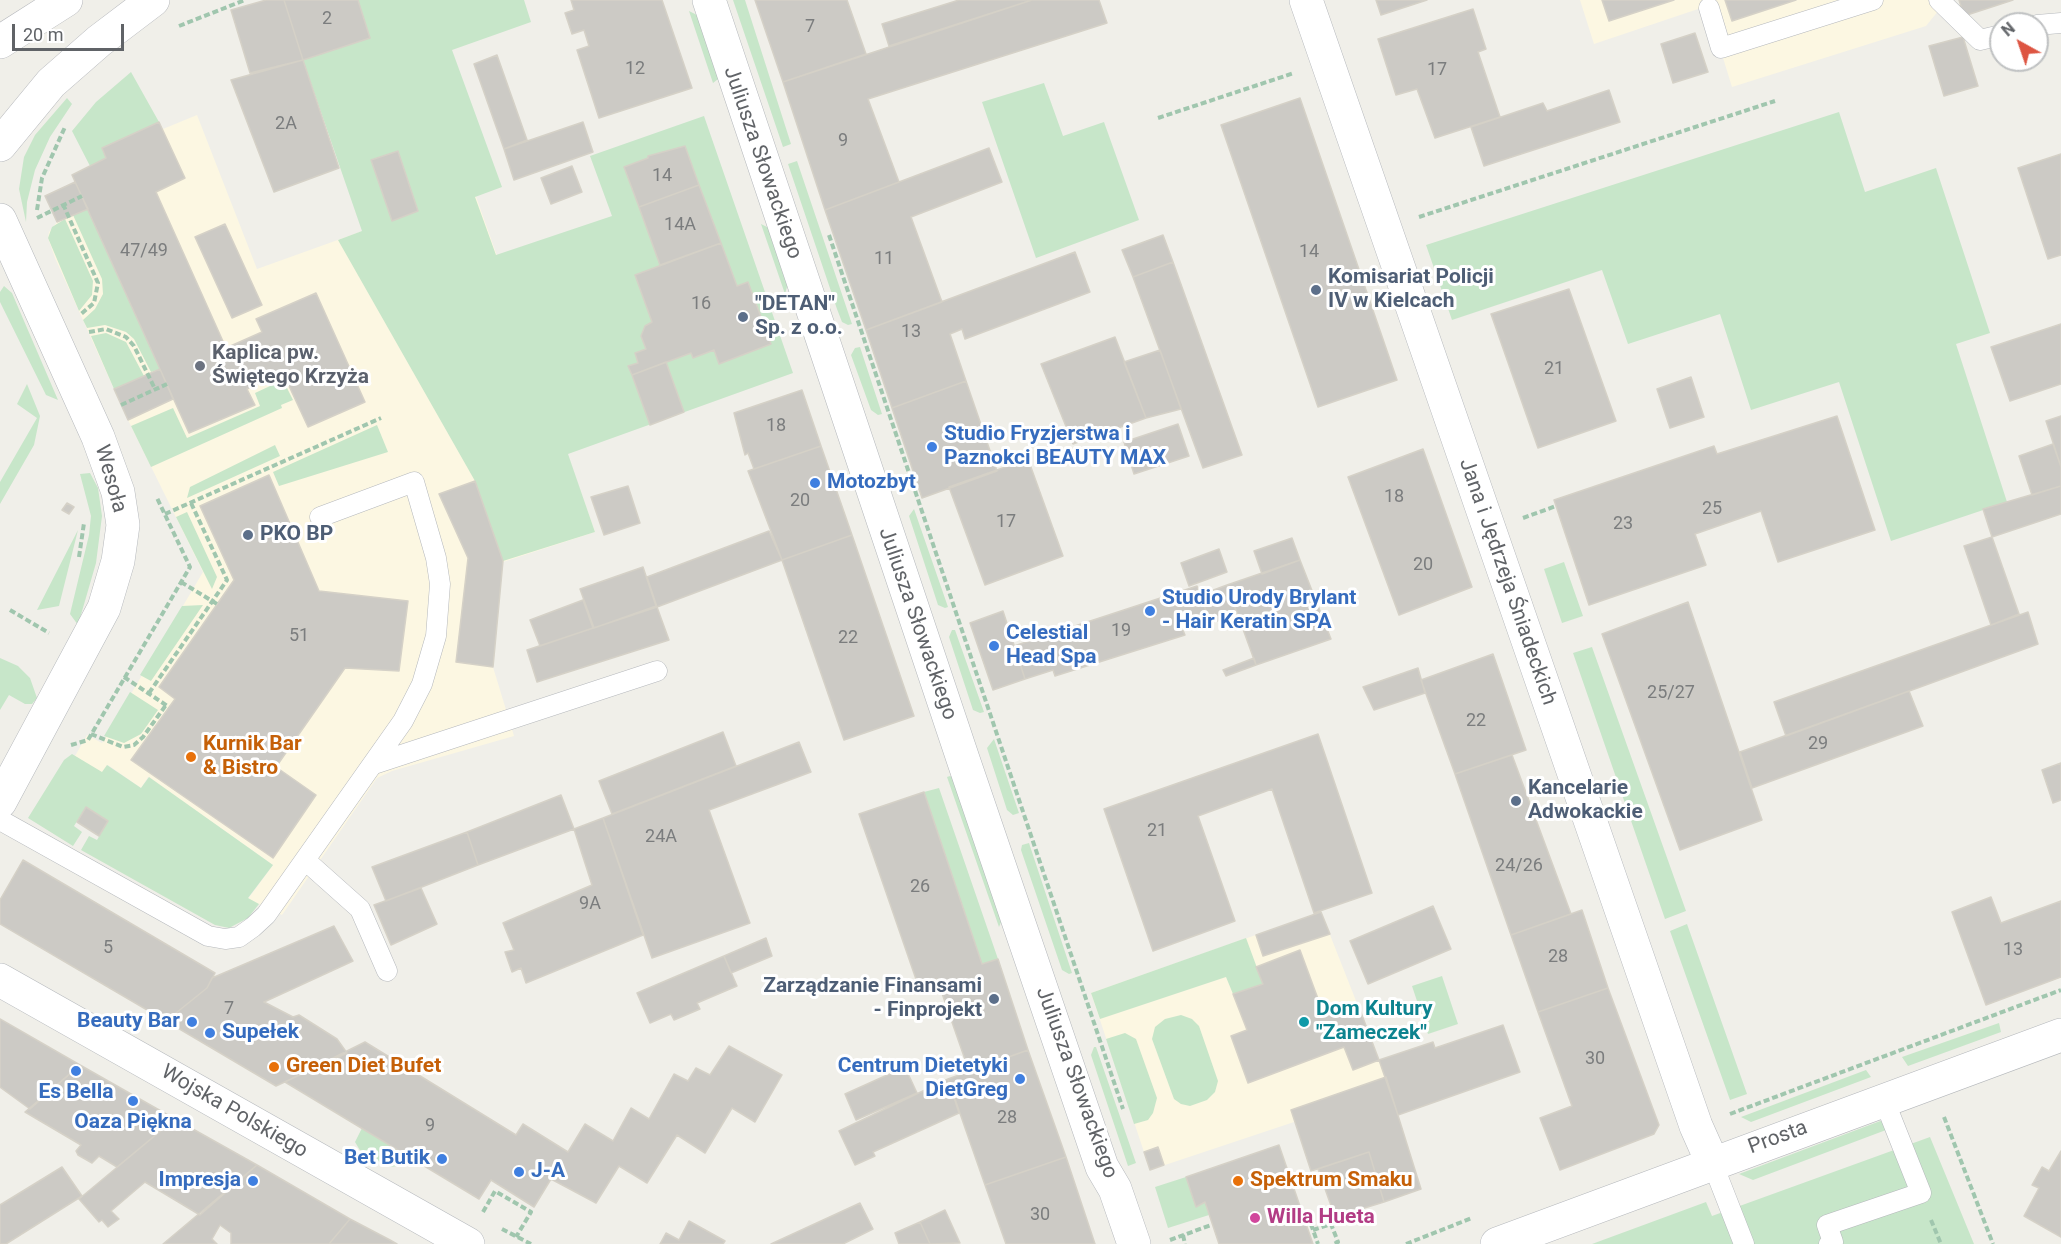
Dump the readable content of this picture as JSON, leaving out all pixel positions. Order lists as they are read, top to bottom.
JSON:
{
  "streets": {
    "street": [
      "Juliusza Słowackiego",
      "Wesoła",
      "Jana i Jędrzeja Śniadeckich",
      "Wojska Polskiego",
      "Prosta"
    ]
  },
  "crossings": [
    ["Jana i Jędrzeja Śniadeckich", "Prosta"]
  ],
  "places": [
    "Komisariat Policji IV w Kielcach",
    "\"DETAN\" Sp. z o.o.",
    "Kaplica pw. Świętego Krzyża",
    "Studio Fryzjerstwa i Paznokci BEAUTY MAX",
    "Motozbyt",
    "PKO BP",
    "Studio Urody Brylant - Hair Keratin SPA",
    "Celestial Head Spa",
    "Kurnik Bar & Bistro",
    "Kancelarie Adwokackie",
    "Zarządzanie Finansami - Finprojekt",
    "Beauty Bar",
    "Dom Kultury \"Zameczek\"",
    "Supełek",
    "Green Diet Bufet",
    "Es Bella",
    "Centrum Dietetyki DietGreg",
    "Oaza Piękna",
    "Bet Butik",
    "J-A",
    "Impresja",
    "Spektrum Smaku",
    "Willa Hueta"
  ],
  "house_numbers": [
    "2",
    "7",
    "12",
    "17",
    "2A",
    "9",
    "14",
    "14A",
    "47/49",
    "14",
    "11",
    "16",
    "13",
    "21",
    "18",
    "18",
    "20",
    "25",
    "17",
    "23",
    "20",
    "19",
    "51",
    "22",
    "25/27",
    "22",
    "29",
    "21",
    "24A",
    "24/26",
    "26",
    "9A",
    "5",
    "13",
    "28",
    "7",
    "30",
    "28",
    "9",
    "30"
  ],
  "scale_bar": "20 m",
  "north": "top left"
}
